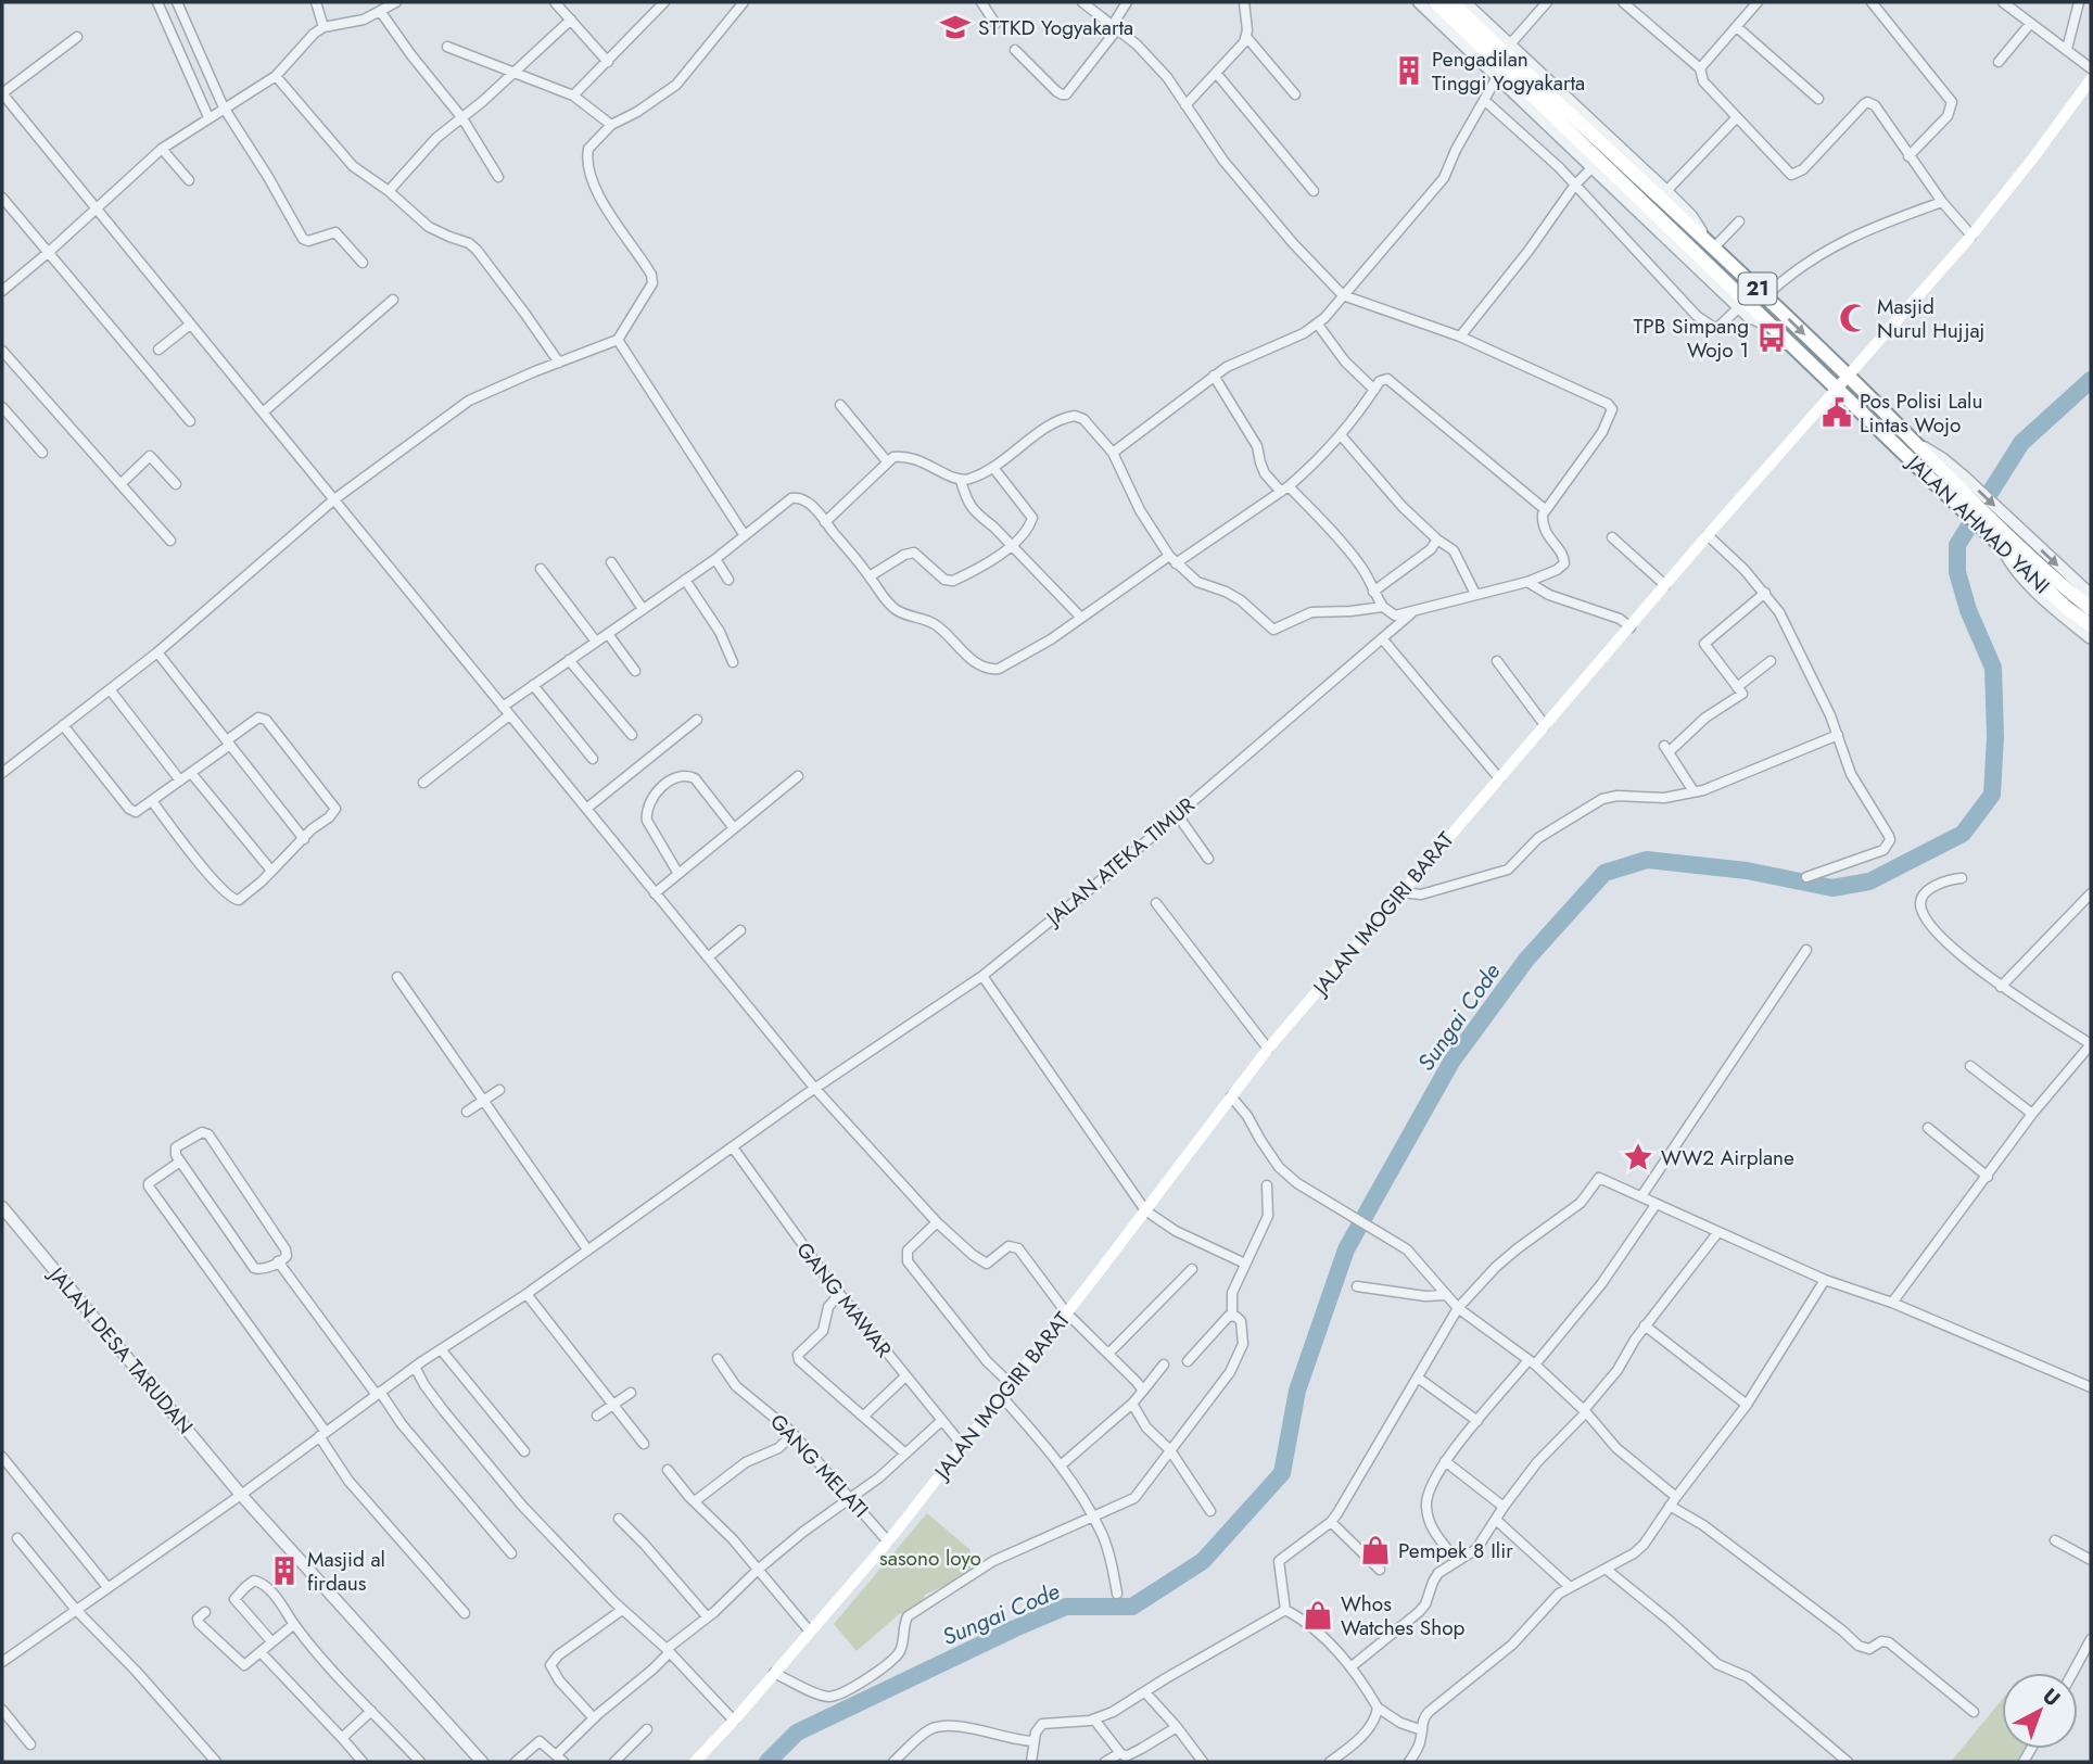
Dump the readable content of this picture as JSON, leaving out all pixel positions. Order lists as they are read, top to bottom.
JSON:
{
  "streets": {
    "highway": ["21", "JALAN AHMAD YANI"],
    "main road": ["JALAN IMOGIRI BARAT"],
    "street": [
      "JALAN ATEKA TIMUR",
      "GANG MAWAR",
      "JALAN DESA TARUDAN",
      "GANG MELATI"
    ]
  },
  "crossings": [
    ["21", "JALAN AHMAD YANI"],
    ["21", "JALAN IMOGIRI BARAT"],
    ["JALAN AHMAD YANI", "JALAN IMOGIRI BARAT"],
    ["JALAN ATEKA TIMUR", "GANG MAWAR"],
    ["JALAN ATEKA TIMUR", "JALAN DESA TARUDAN"],
    ["JALAN IMOGIRI BARAT", "GANG MAWAR"],
    ["JALAN IMOGIRI BARAT", "GANG MELATI"]
  ],
  "water": ["Sungai Code"],
  "parks": ["sasono loyo"],
  "places": {
    "school or university": ["STTKD Yogyakarta"],
    "building": ["Pengadilan Tinggi Yogyakarta", "Masjid al firdaus"],
    "mosque": ["Masjid Nurul Hujjaj"],
    "bus stop": ["TPB Simpang Wojo 1"],
    "public building": ["Pos Polisi Lalu Lintas Wojo"],
    "place": ["WW2 Airplane"],
    "shop": ["Pempek 8 Ilir", "Whos Watches Shop"]
  },
  "north": "top right"
}
